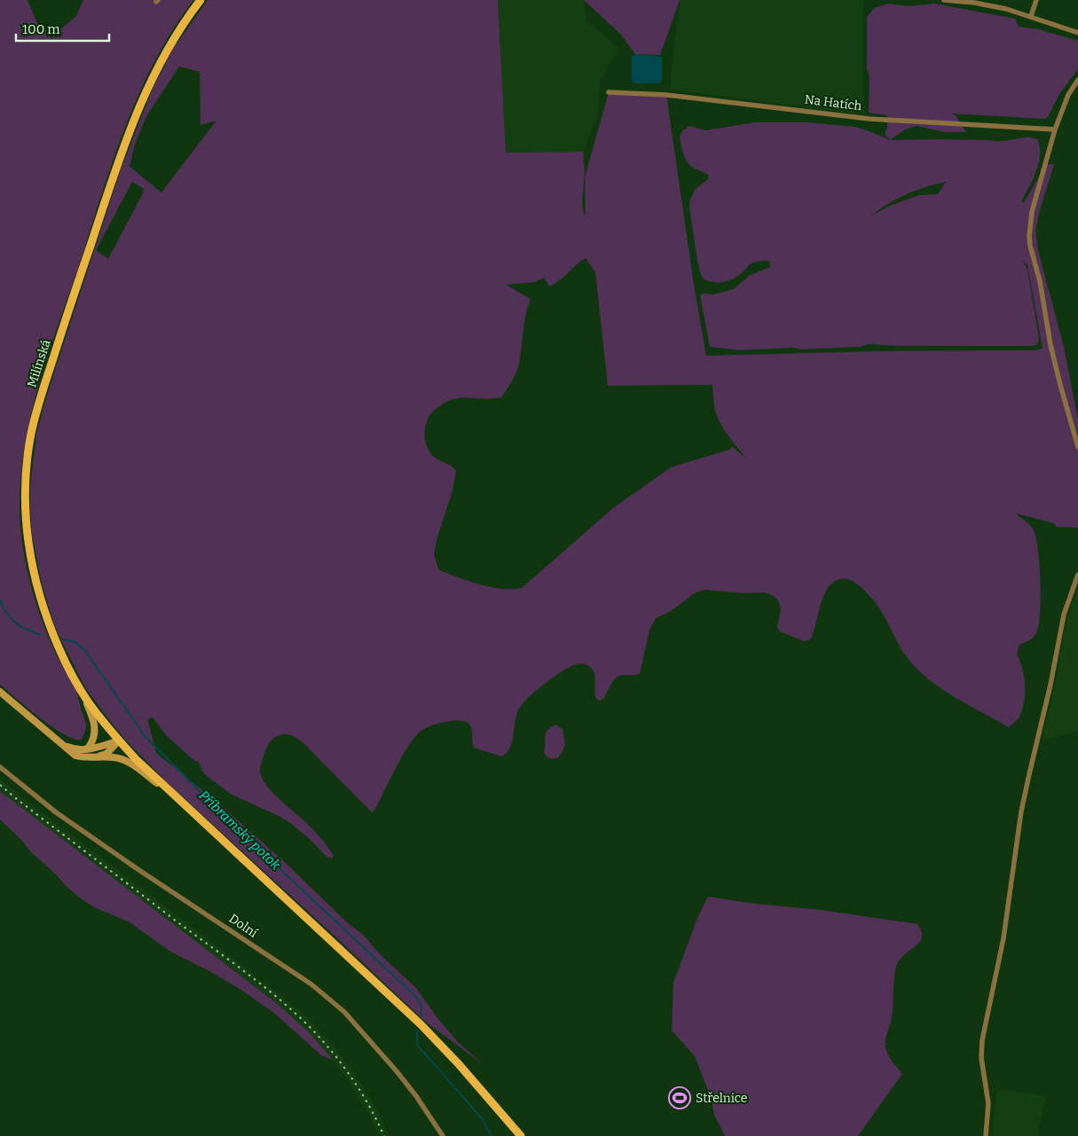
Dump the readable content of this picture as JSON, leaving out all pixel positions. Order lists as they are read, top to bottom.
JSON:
{
  "streets": {
    "main road": ["Milínská"],
    "street": ["Na Hatích", "Dolní"]
  },
  "water": ["Příbramský potok"],
  "places": {
    "sports": ["Střelnice"]
  },
  "scale_bar": "100 m"
}
